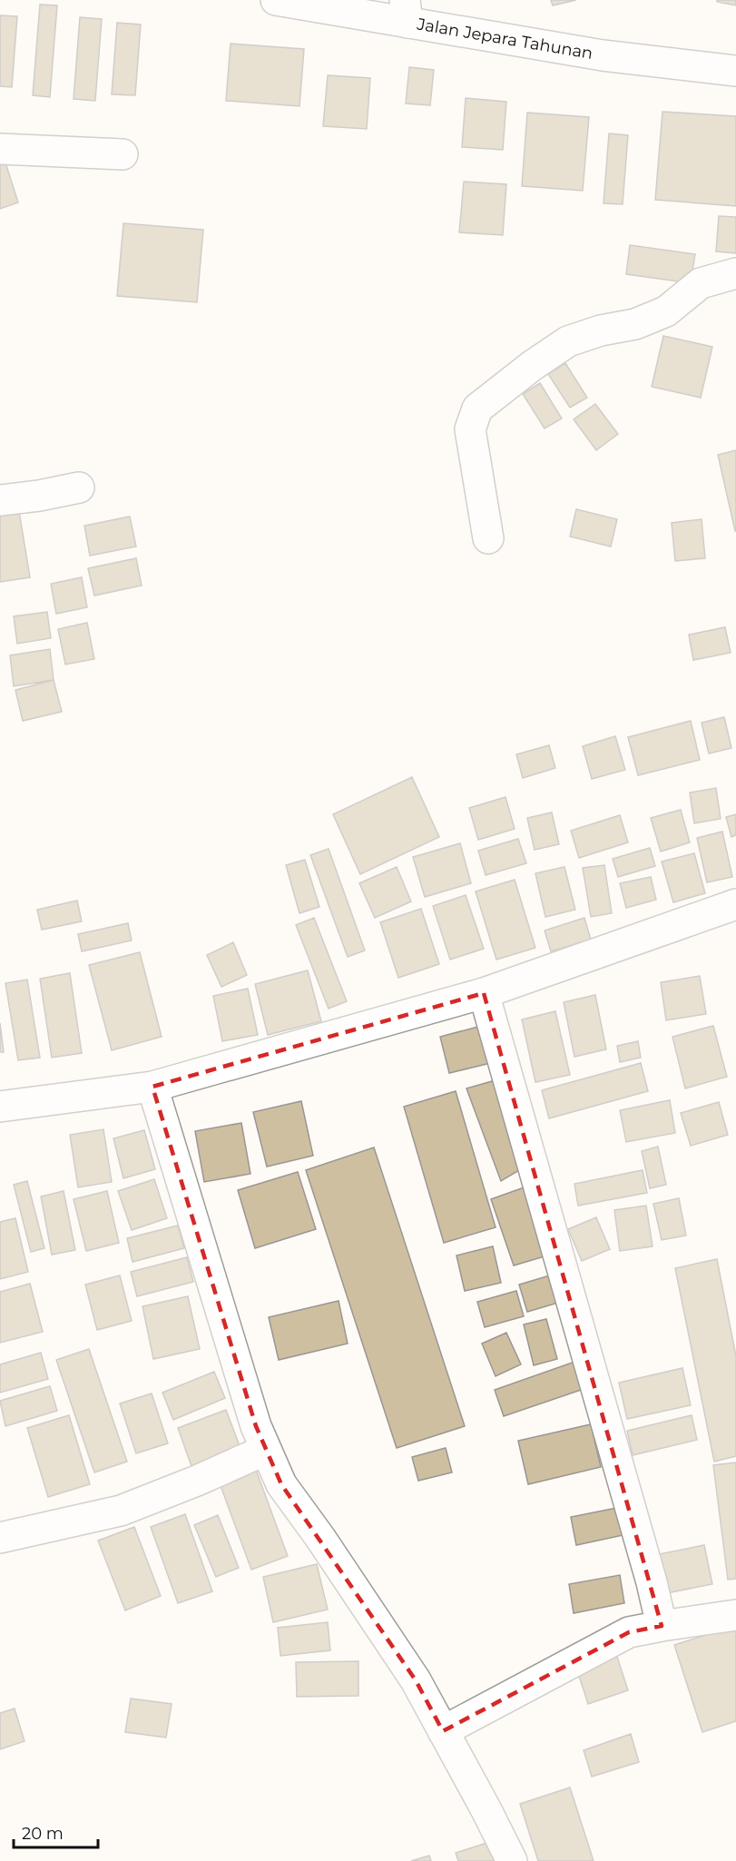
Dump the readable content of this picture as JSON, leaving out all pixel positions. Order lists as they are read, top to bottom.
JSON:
{
  "streets": {
    "main road": ["Jalan Jepara Tahunan"]
  },
  "scale_bar": "20 m"
}
